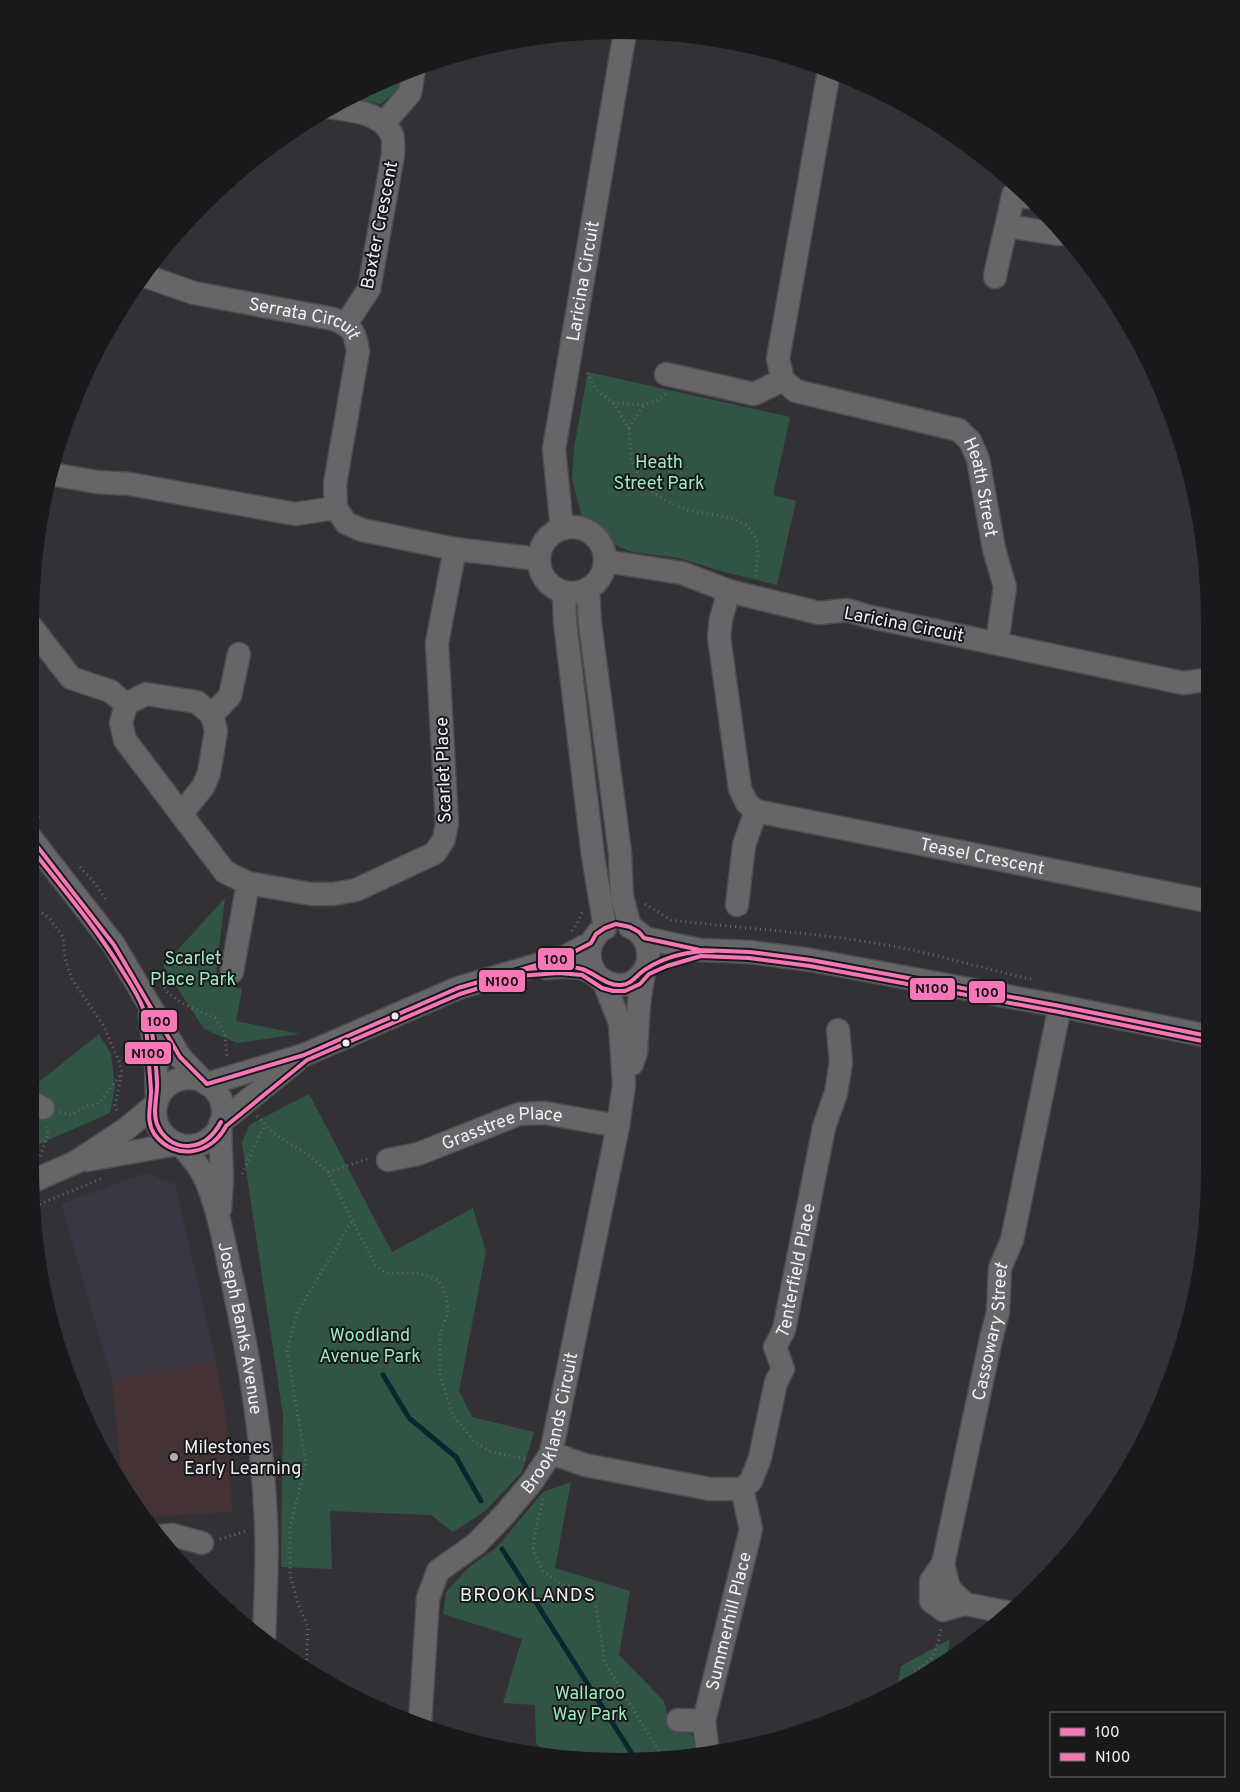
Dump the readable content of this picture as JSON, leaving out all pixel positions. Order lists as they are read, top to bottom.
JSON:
{
  "streets": {
    "street": [
      "Baxter Crescent",
      "Laricina Circuit",
      "Serrata Circuit",
      "Heath Street",
      "Scarlet Place",
      "Teasel Crescent",
      "Grasstree Place",
      "Tenterfield Place",
      "Joseph Banks Avenue",
      "Cassowary Street",
      "Brooklands Circuit",
      "Summerhill Place"
    ]
  },
  "crossings": [
    ["Baxter Crescent", "Serrata Circuit"],
    ["Laricina Circuit", "Heath Street"],
    ["Grasstree Place", "Brooklands Circuit"],
    ["Tenterfield Place", "Summerhill Place"]
  ],
  "districts": ["BROOKLANDS"],
  "parks": [
    "Heath Street Park",
    "Scarlet Place Park",
    "Woodland Avenue Park",
    "Wallaroo Way Park"
  ],
  "places": ["Milestones Early Learning"],
  "lines": ["transit line 100", "transit line N100"],
  "legend": ["100", "N100"]
}
